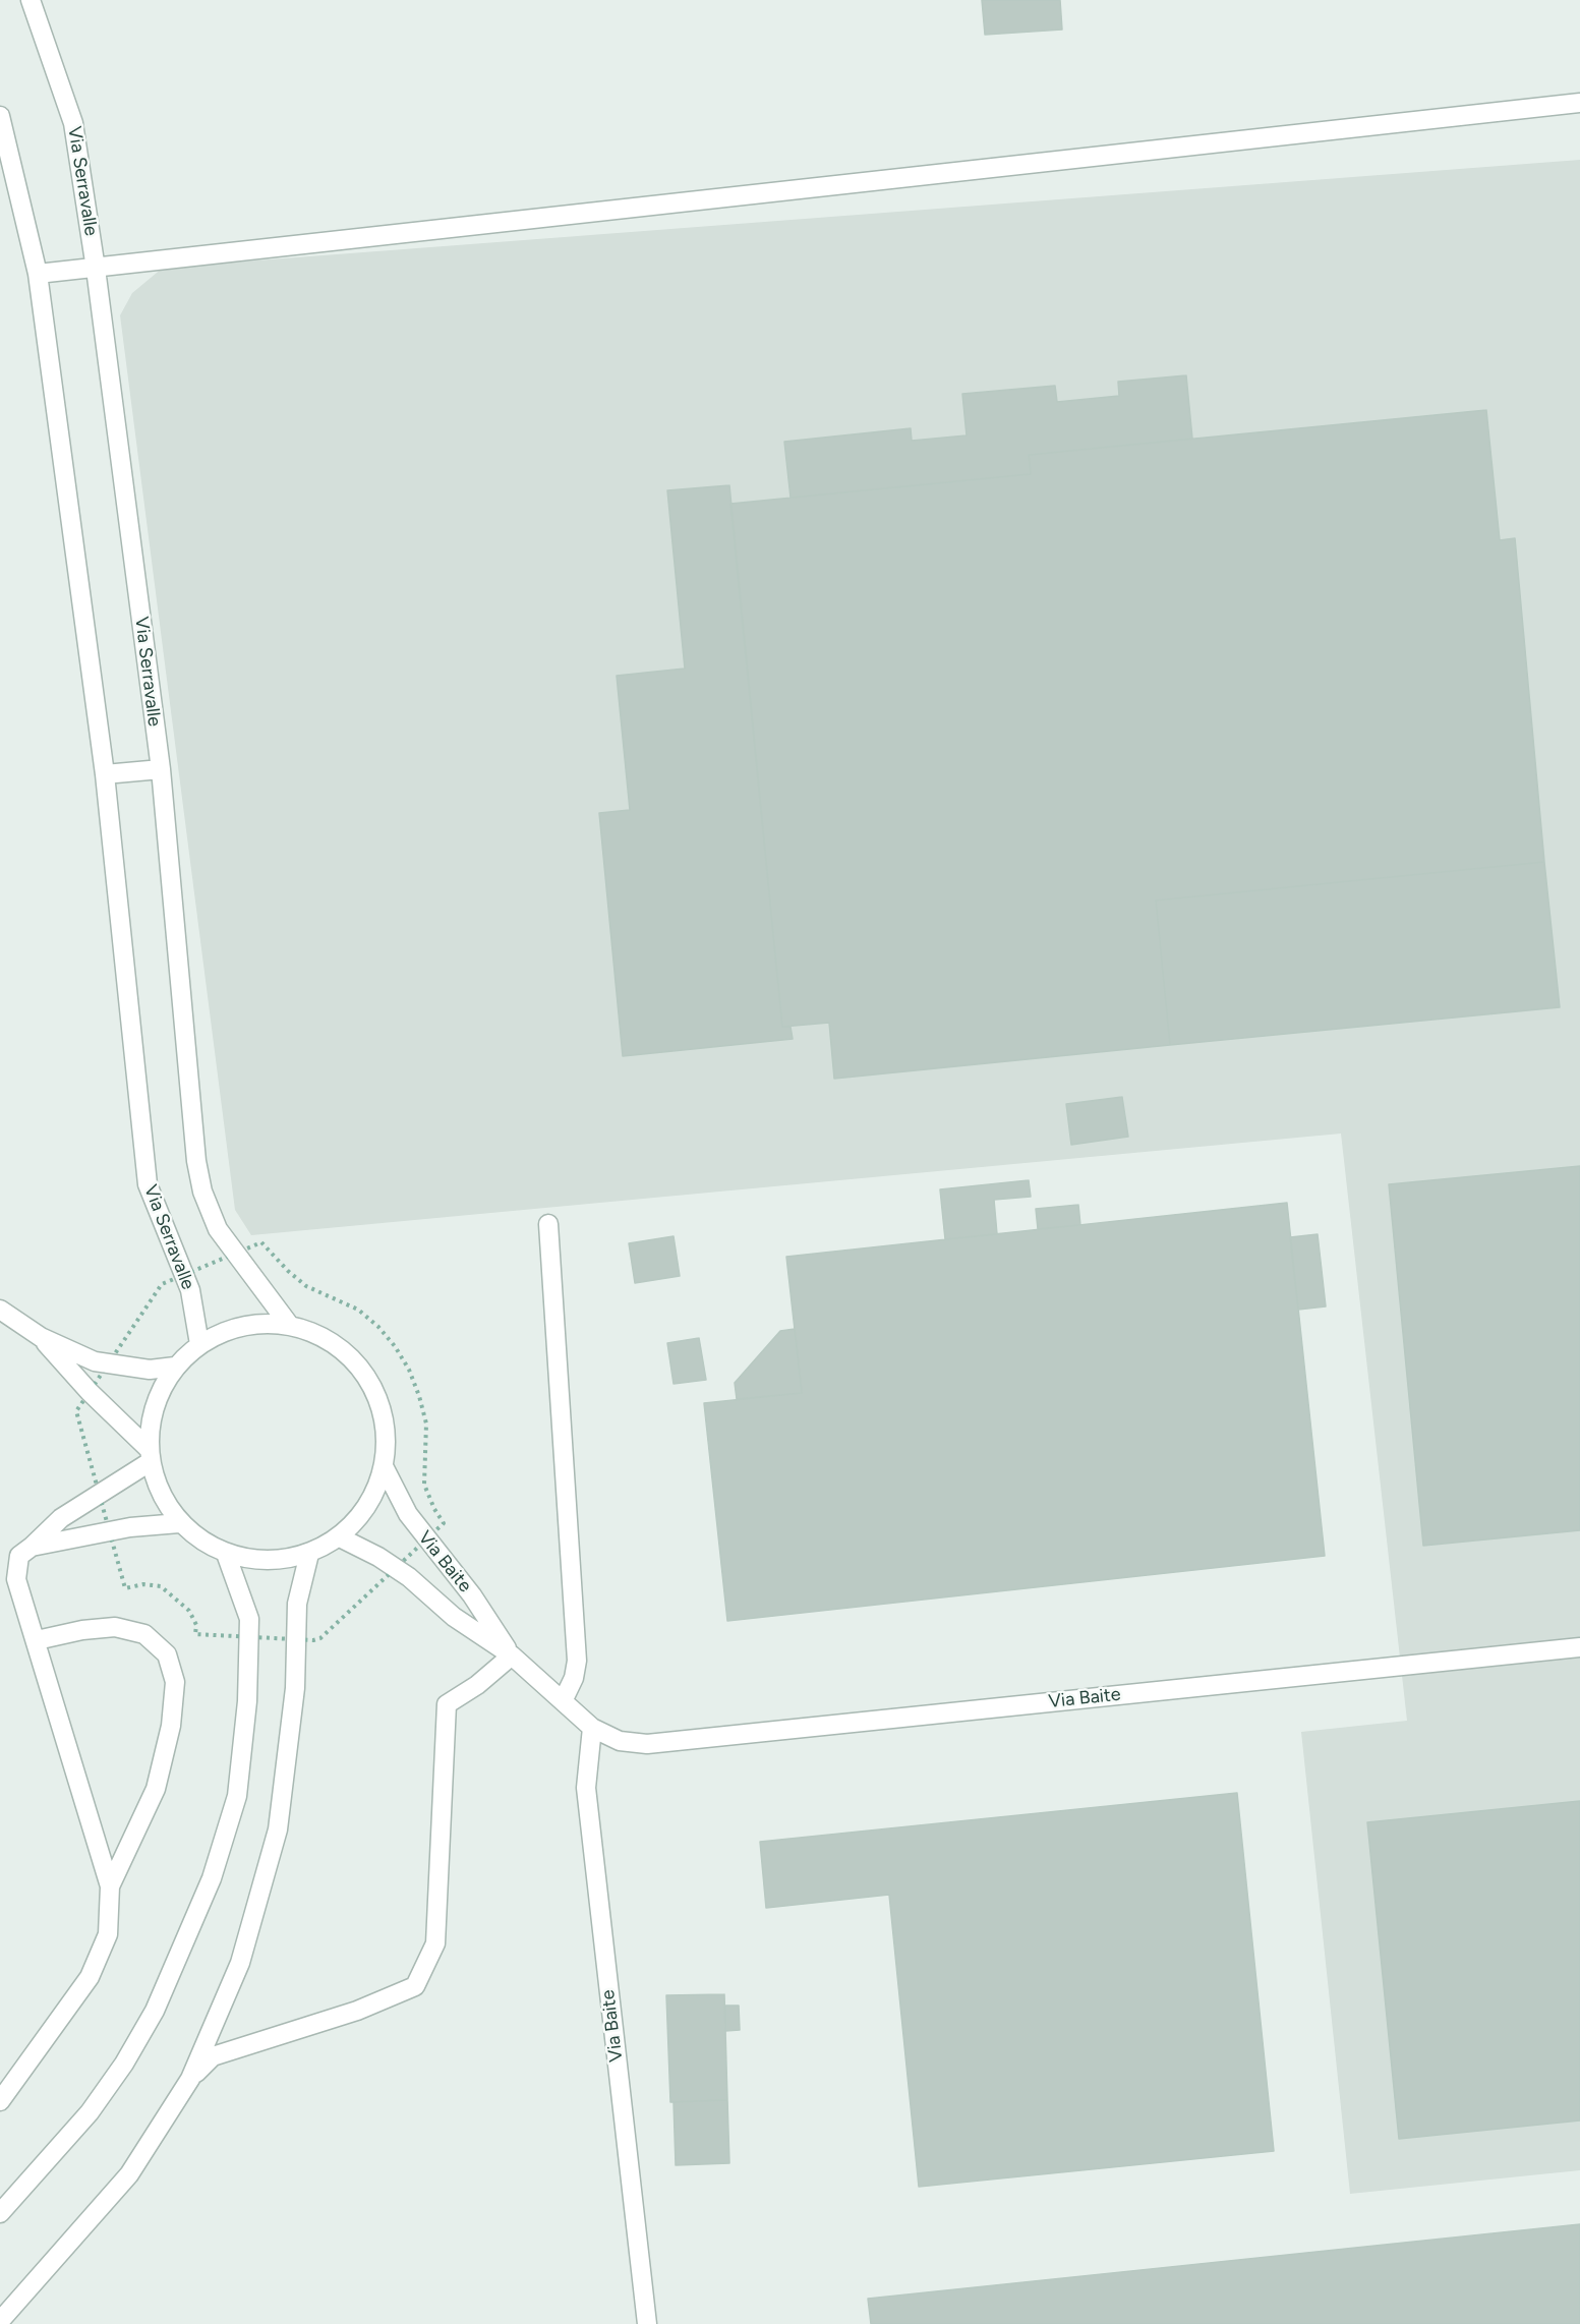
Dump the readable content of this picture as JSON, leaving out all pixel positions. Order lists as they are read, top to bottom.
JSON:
{
  "streets": {
    "street": ["Via Serravalle", "Via Baite"]
  }
}
